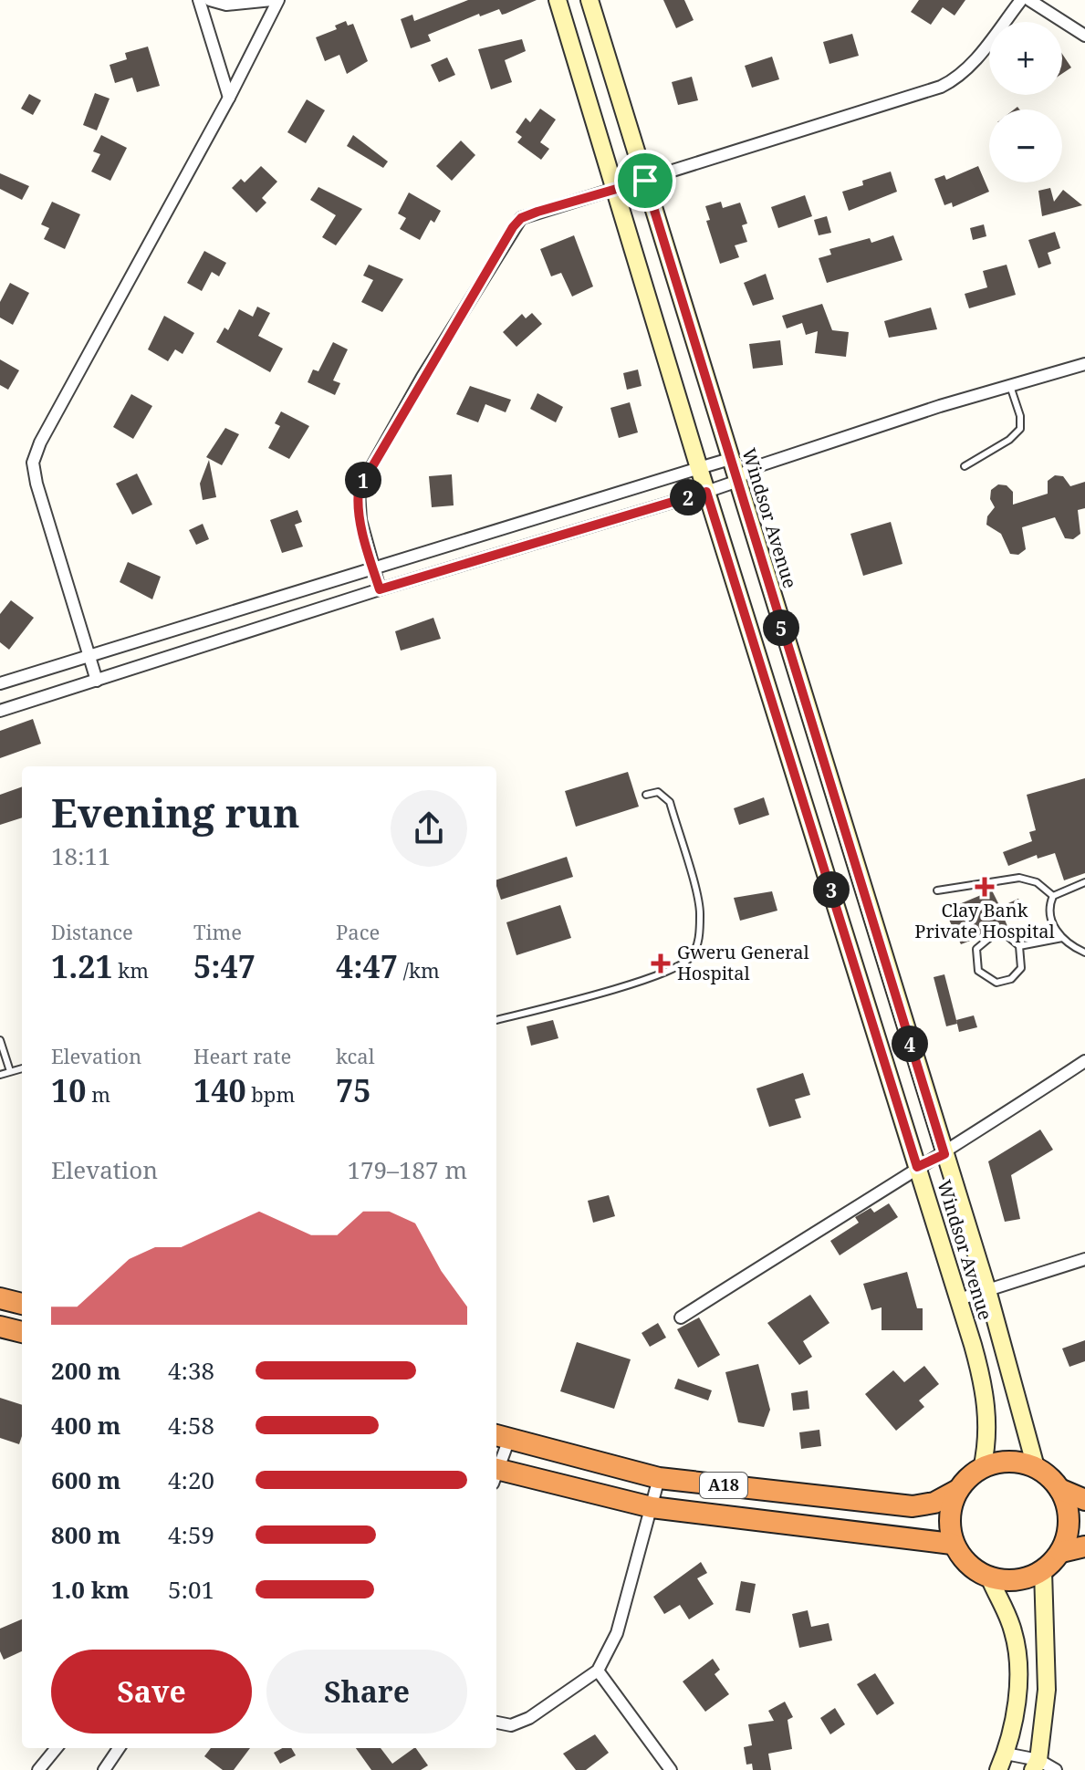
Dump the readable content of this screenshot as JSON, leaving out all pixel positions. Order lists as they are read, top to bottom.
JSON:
{
  "streets": {
    "highway": ["A18"],
    "main road": ["Windsor Avenue"]
  },
  "crossings": [
    ["Windsor Avenue", "A18"]
  ],
  "places": {
    "health": ["Clay Bank Private Hospital", "Gweru General Hospital"]
  },
  "page": {
    "map_buttons": ["+", "−"],
    "pins": [
      "1",
      "2",
      "5",
      "3",
      "4"
    ],
    "heading": ["Evening run", "18:11"],
    "stats": [
      ["Distance", "1.21 km"],
      ["Time", "5:47"],
      ["Pace", "4:47 /km"],
      ["Elevation", "10 m"],
      ["Heart rate", "140 bpm"],
      ["kcal", "75"]
    ],
    "chart": ["Elevation", "179–187 m"],
    "list": [
      {
        "name": "200 m",
        "note": "4:38"
      },
      {
        "name": "400 m",
        "note": "4:58"
      },
      {
        "name": "600 m",
        "note": "4:20"
      },
      {
        "name": "800 m",
        "note": "4:59"
      },
      {
        "name": "1.0 km",
        "note": "5:01"
      }
    ],
    "buttons": ["Save", "Share"]
  }
}
